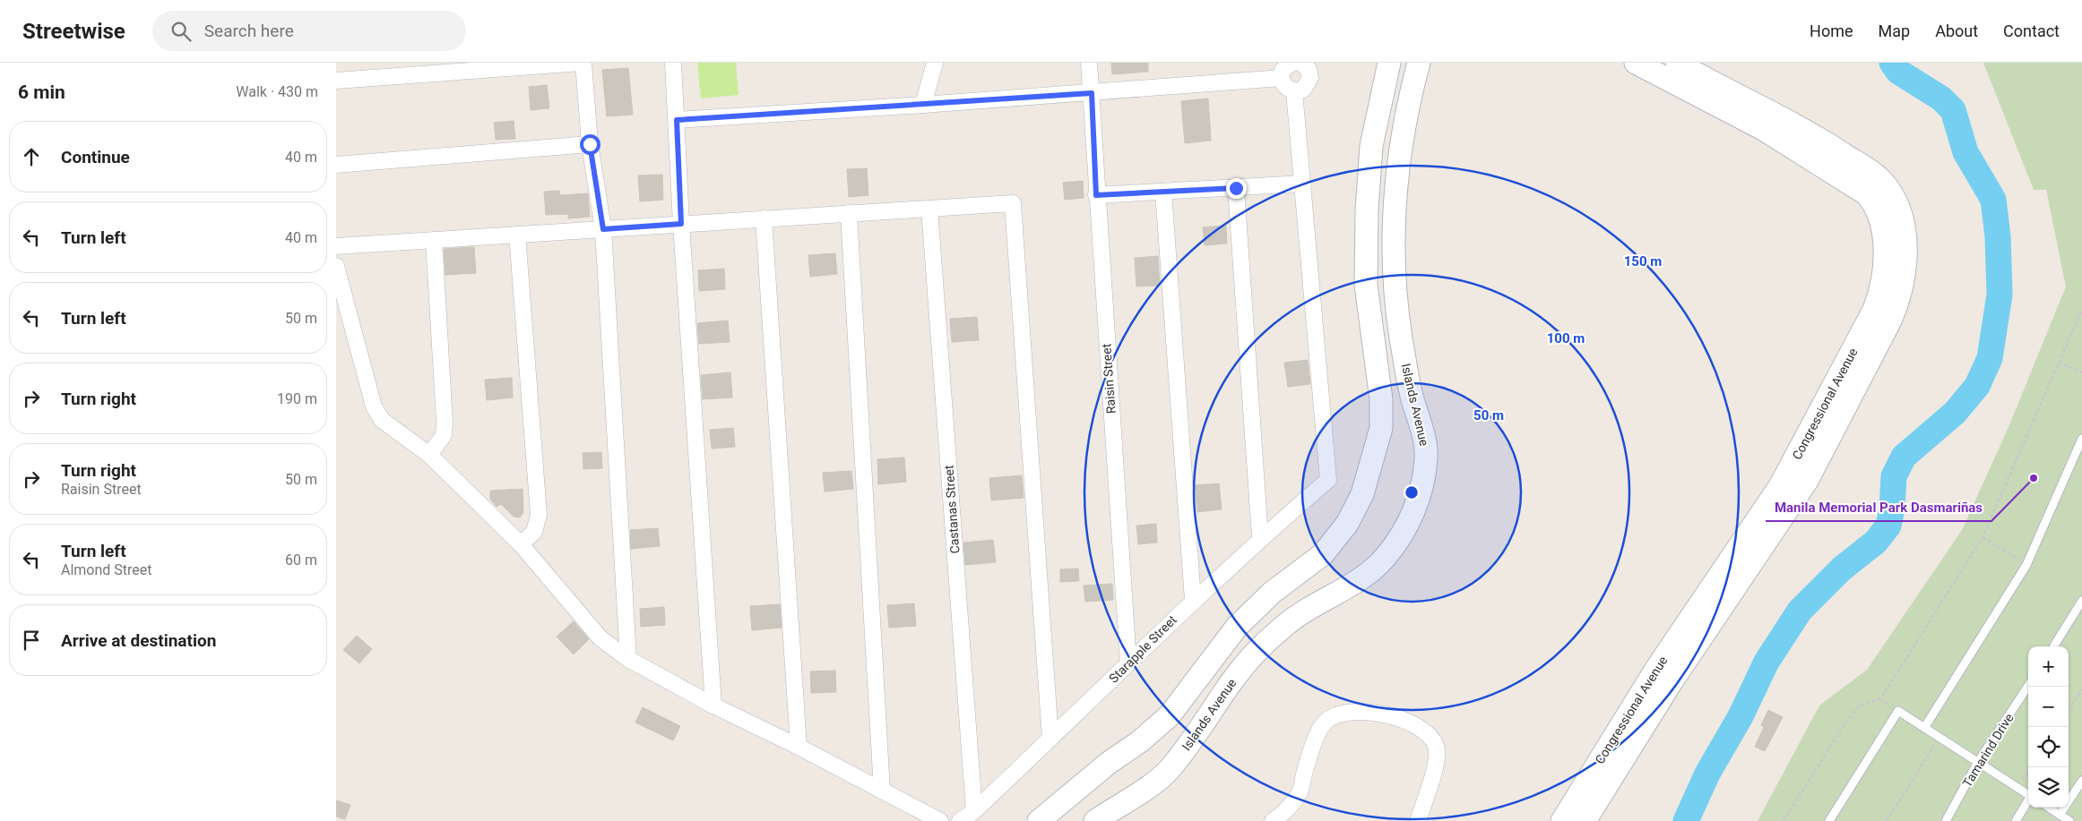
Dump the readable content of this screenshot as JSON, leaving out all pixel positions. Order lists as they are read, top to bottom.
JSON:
{
  "streets": {
    "main road": ["Congressional Avenue", "Islands Avenue"],
    "street": ["Raisin Street", "Castanas Street", "Starapple Street"],
    "lane": ["Tamarind Drive"]
  },
  "crossings": [
    ["Raisin Street", "Starapple Street"],
    ["Castanas Street", "Starapple Street"]
  ],
  "places": ["Manila Memorial Park Dasmariñas"],
  "page": {
    "header": "Streetwise",
    "search": "Search here",
    "nav": [
      "Home",
      "Map",
      "About",
      "Contact"
    ],
    "heading": ["6 min", "Walk · 430 m"],
    "list": [
      ["Continue", "40 m"],
      ["Turn left", "40 m"],
      ["Turn left", "50 m"],
      ["Turn right", "190 m"],
      ["Turn right", "Raisin Street", "50 m"],
      ["Turn left", "Almond Street", "60 m"],
      "Arrive at destination"
    ],
    "map_buttons": ["+", "−"]
  },
  "rings": ["150 m", "100 m", "50 m"]
}
